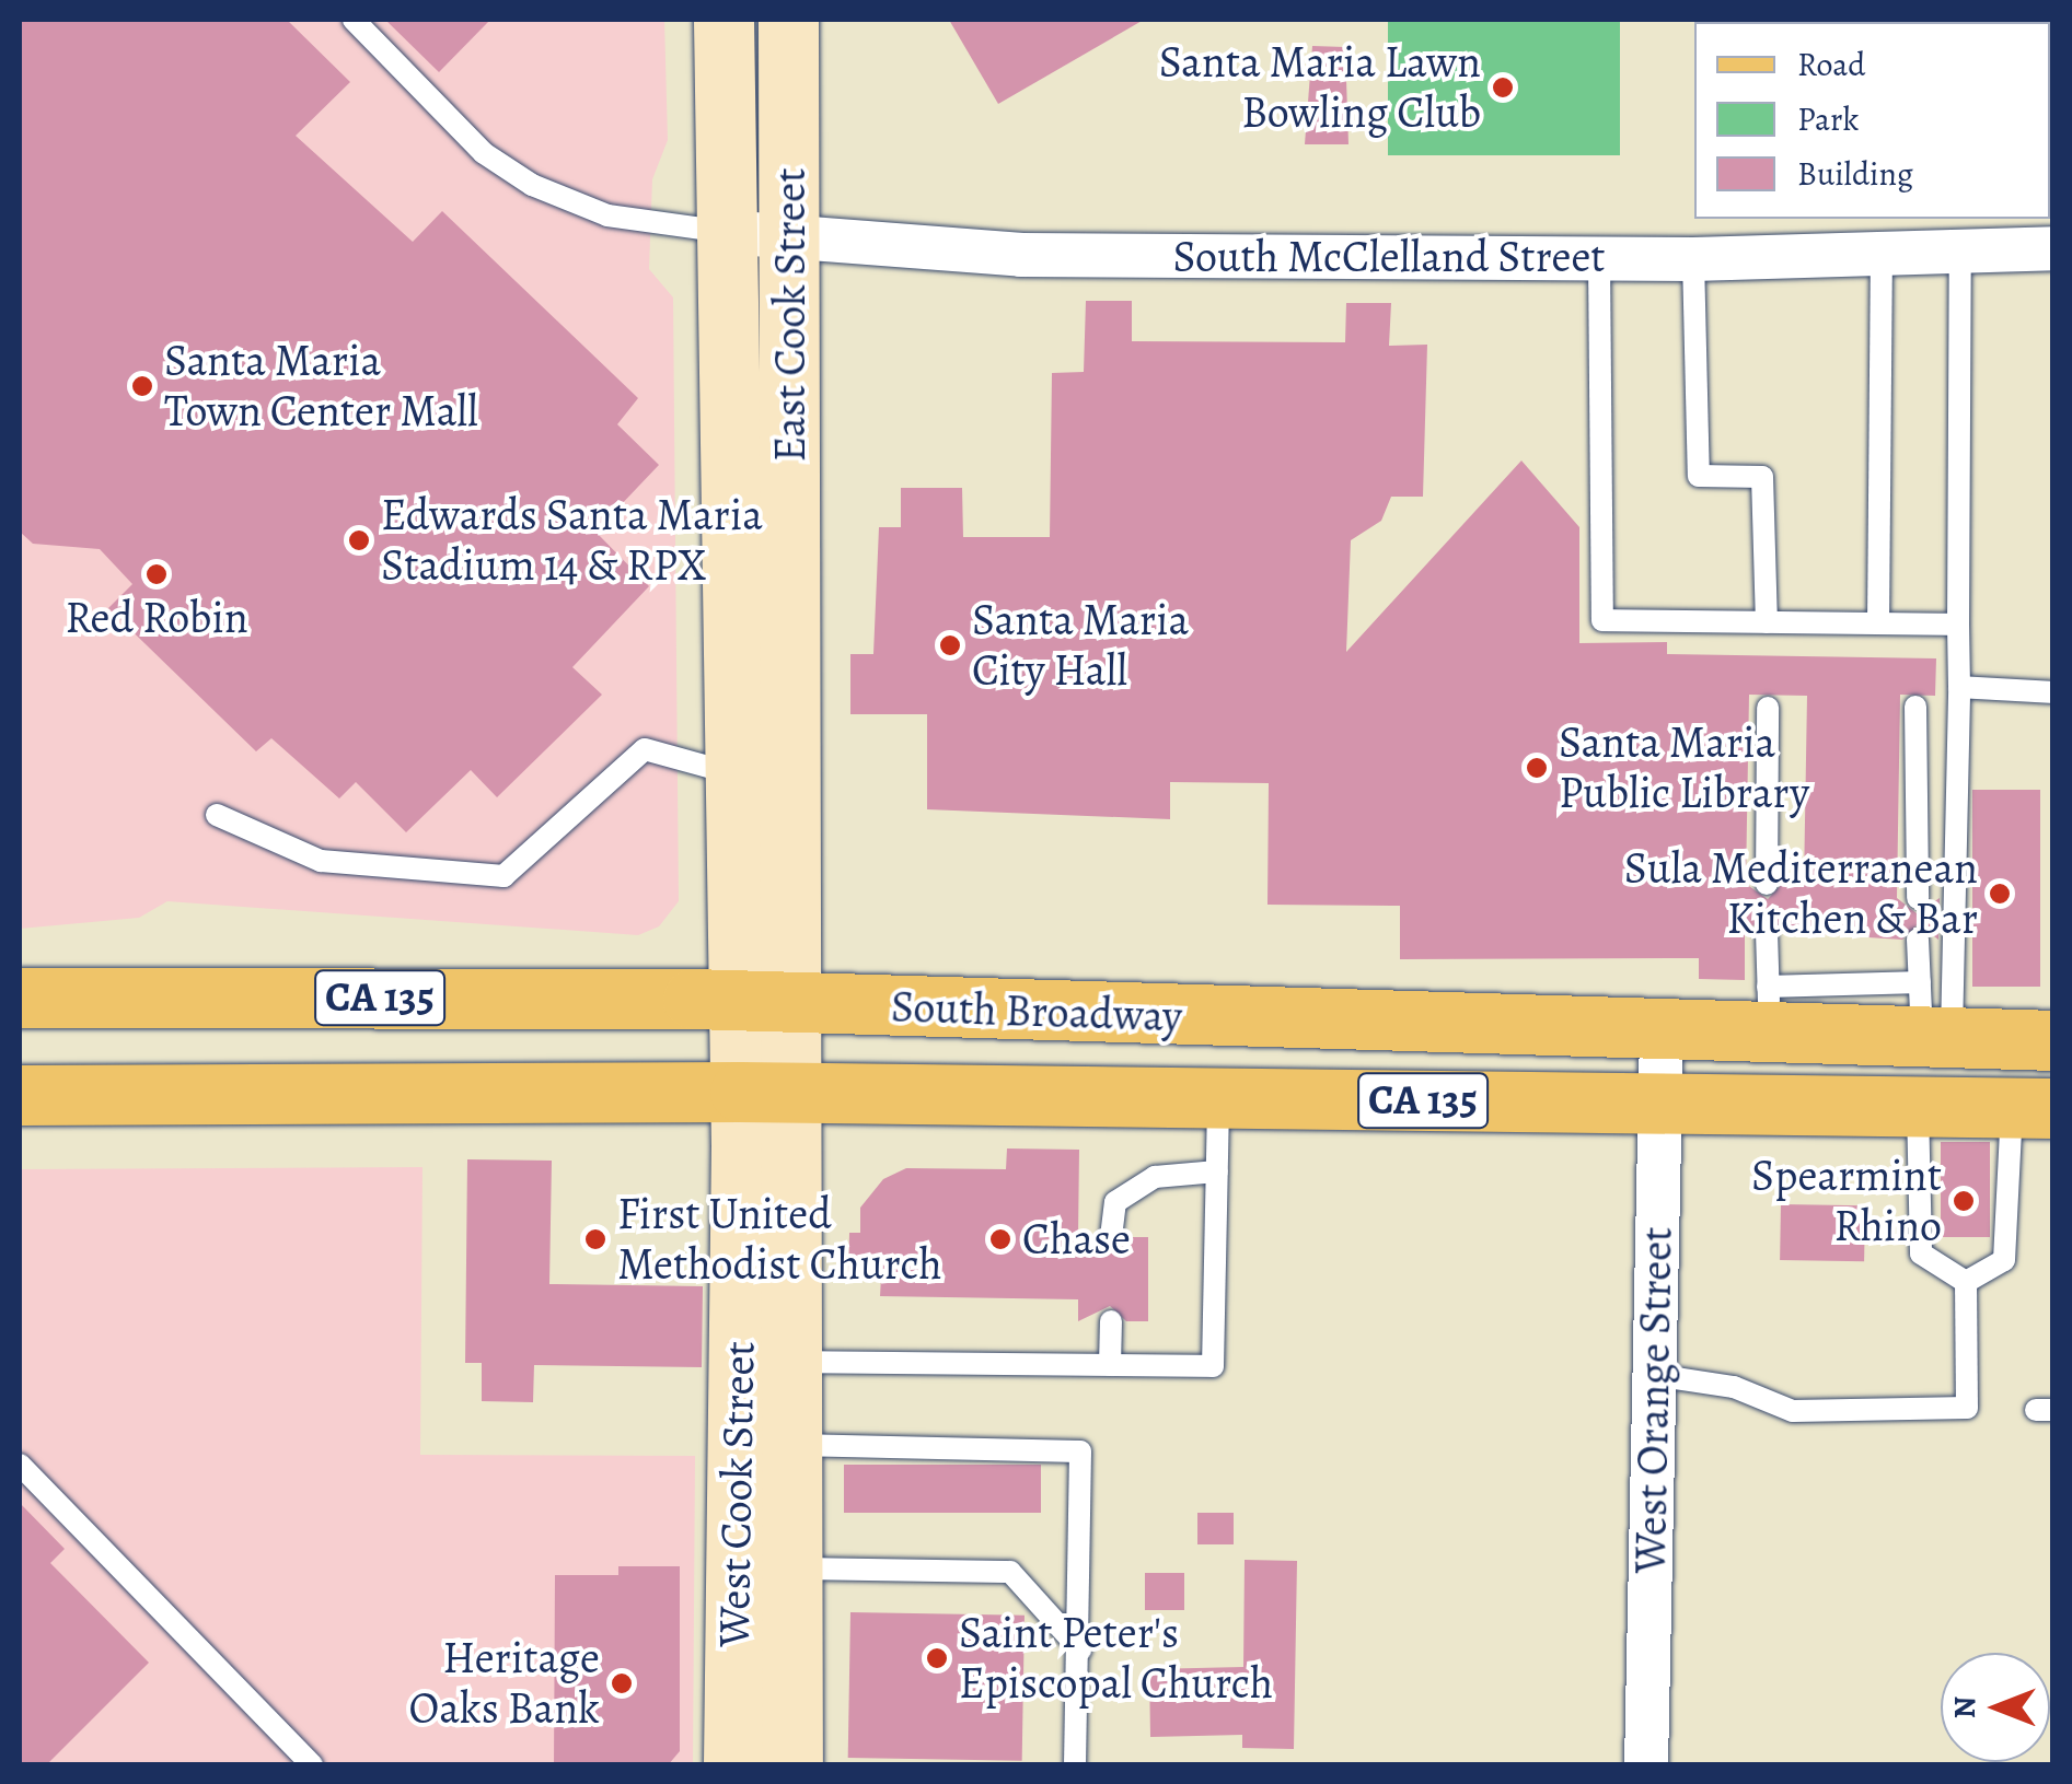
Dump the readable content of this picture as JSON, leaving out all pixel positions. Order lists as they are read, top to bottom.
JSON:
{
  "streets": {
    "main road": ["CA 135", "South Broadway"],
    "street": [
      "South McClelland Street",
      "East Cook Street",
      "West Orange Street",
      "West Cook Street"
    ]
  },
  "crossings": [
    ["South McClelland Street", "East Cook Street"],
    ["East Cook Street", "South Broadway"],
    ["South Broadway", "West Orange Street"],
    ["South Broadway", "West Cook Street"]
  ],
  "places": [
    "Santa Maria Lawn Bowling Club",
    "Santa Maria Town Center Mall",
    "Edwards Santa Maria Stadium 14 & RPX",
    "Red Robin",
    "Santa Maria City Hall",
    "Santa Maria Public Library",
    "Sula Mediterranean Kitchen & Bar",
    "Spearmint Rhino",
    "First United Methodist Church",
    "Chase",
    "Saint Peter's Episcopal Church",
    "Heritage Oaks Bank"
  ],
  "legend": ["Road", "Park", "Building"],
  "north": "left"
}
